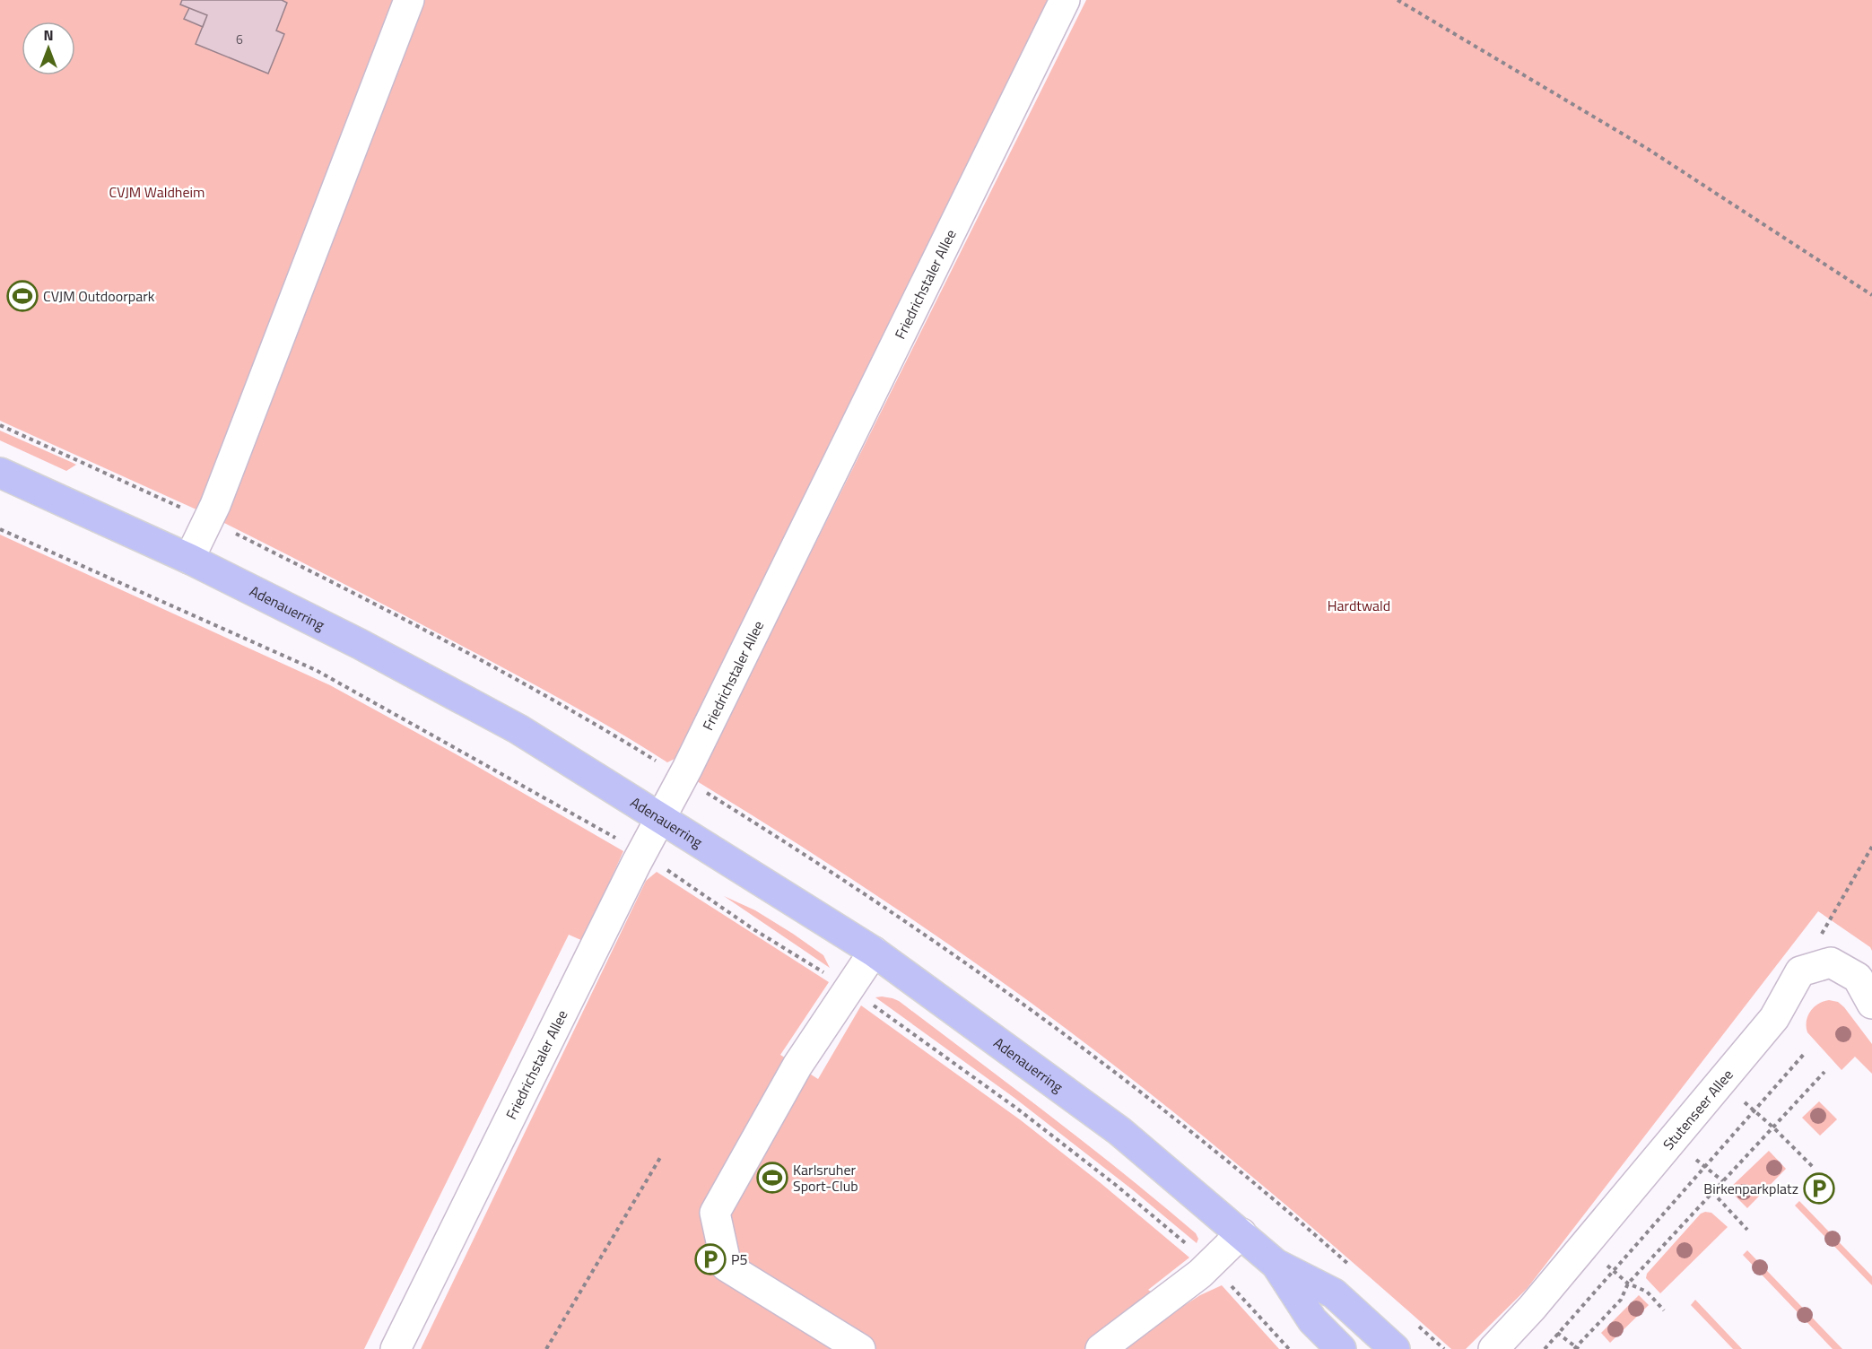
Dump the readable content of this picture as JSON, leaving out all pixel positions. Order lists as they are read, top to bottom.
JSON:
{
  "streets": {
    "main road": ["Adenauerring"],
    "lane": ["Friedrichstaler Allee", "Stutenseer Allee"]
  },
  "crossings": [
    ["Friedrichstaler Allee", "Adenauerring"]
  ],
  "parks": ["CVJM Waldheim", "Hardtwald"],
  "places": {
    "sports": ["CVJM Outdoorpark", "Karlsruher Sport-Club"],
    "parking": ["Birkenparkplatz", "P5"]
  },
  "house_numbers": ["6"],
  "north": "top"
}
